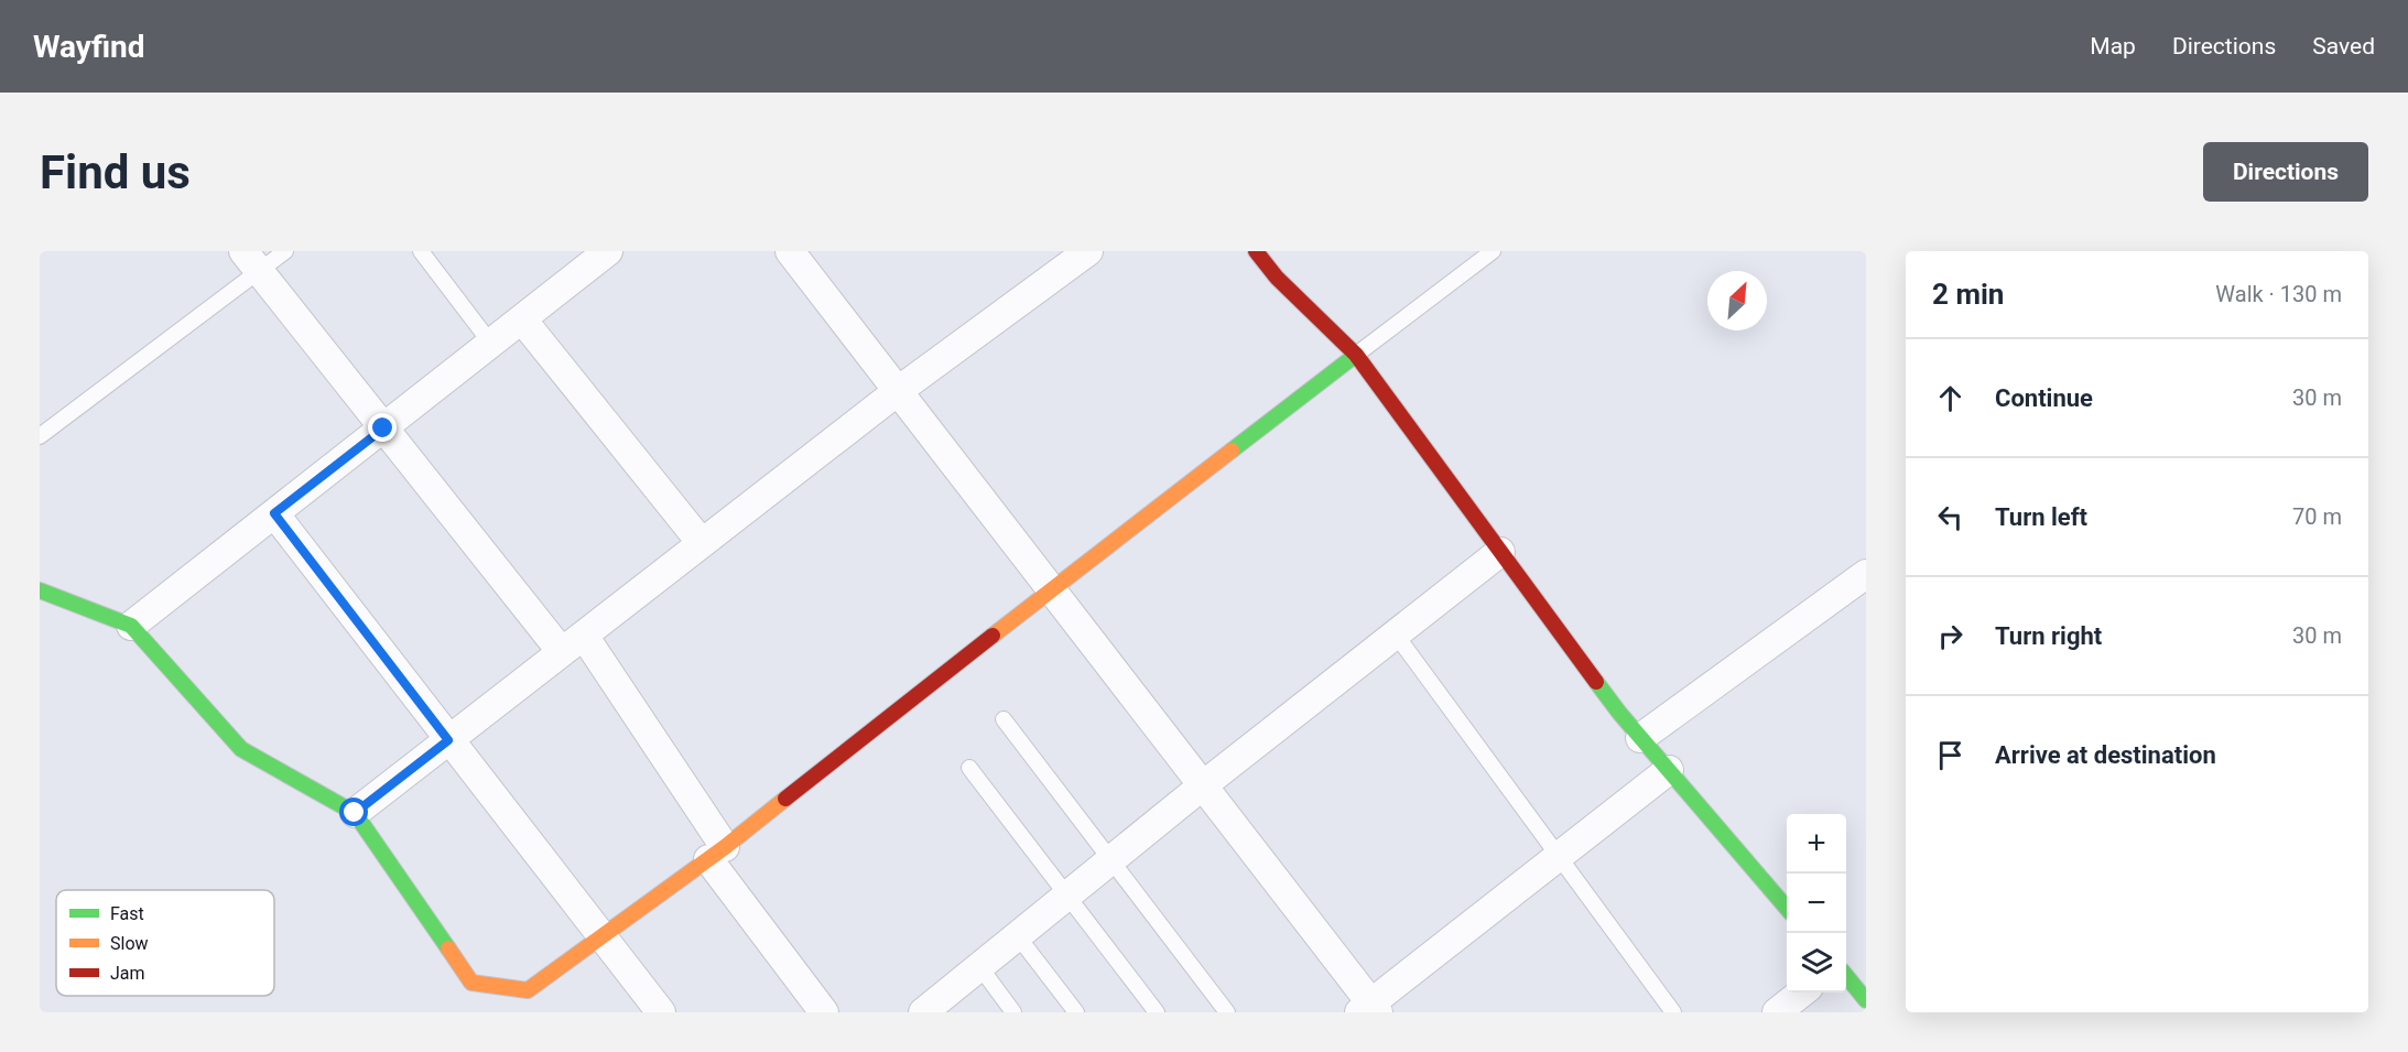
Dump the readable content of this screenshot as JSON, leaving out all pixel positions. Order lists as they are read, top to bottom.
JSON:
{
  "legend": ["Fast", "Slow", "Jam"],
  "north": "top right",
  "page": {
    "header": "Wayfind",
    "nav": ["Map", "Directions", "Saved"],
    "buttons": "Directions",
    "title": "Find us",
    "heading": ["2 min", "Walk · 130 m"],
    "list": [
      ["Continue", "30 m"],
      ["Turn left", "70 m"],
      ["Turn right", "30 m"],
      "Arrive at destination"
    ],
    "map_buttons": ["+", "−"]
  }
}
